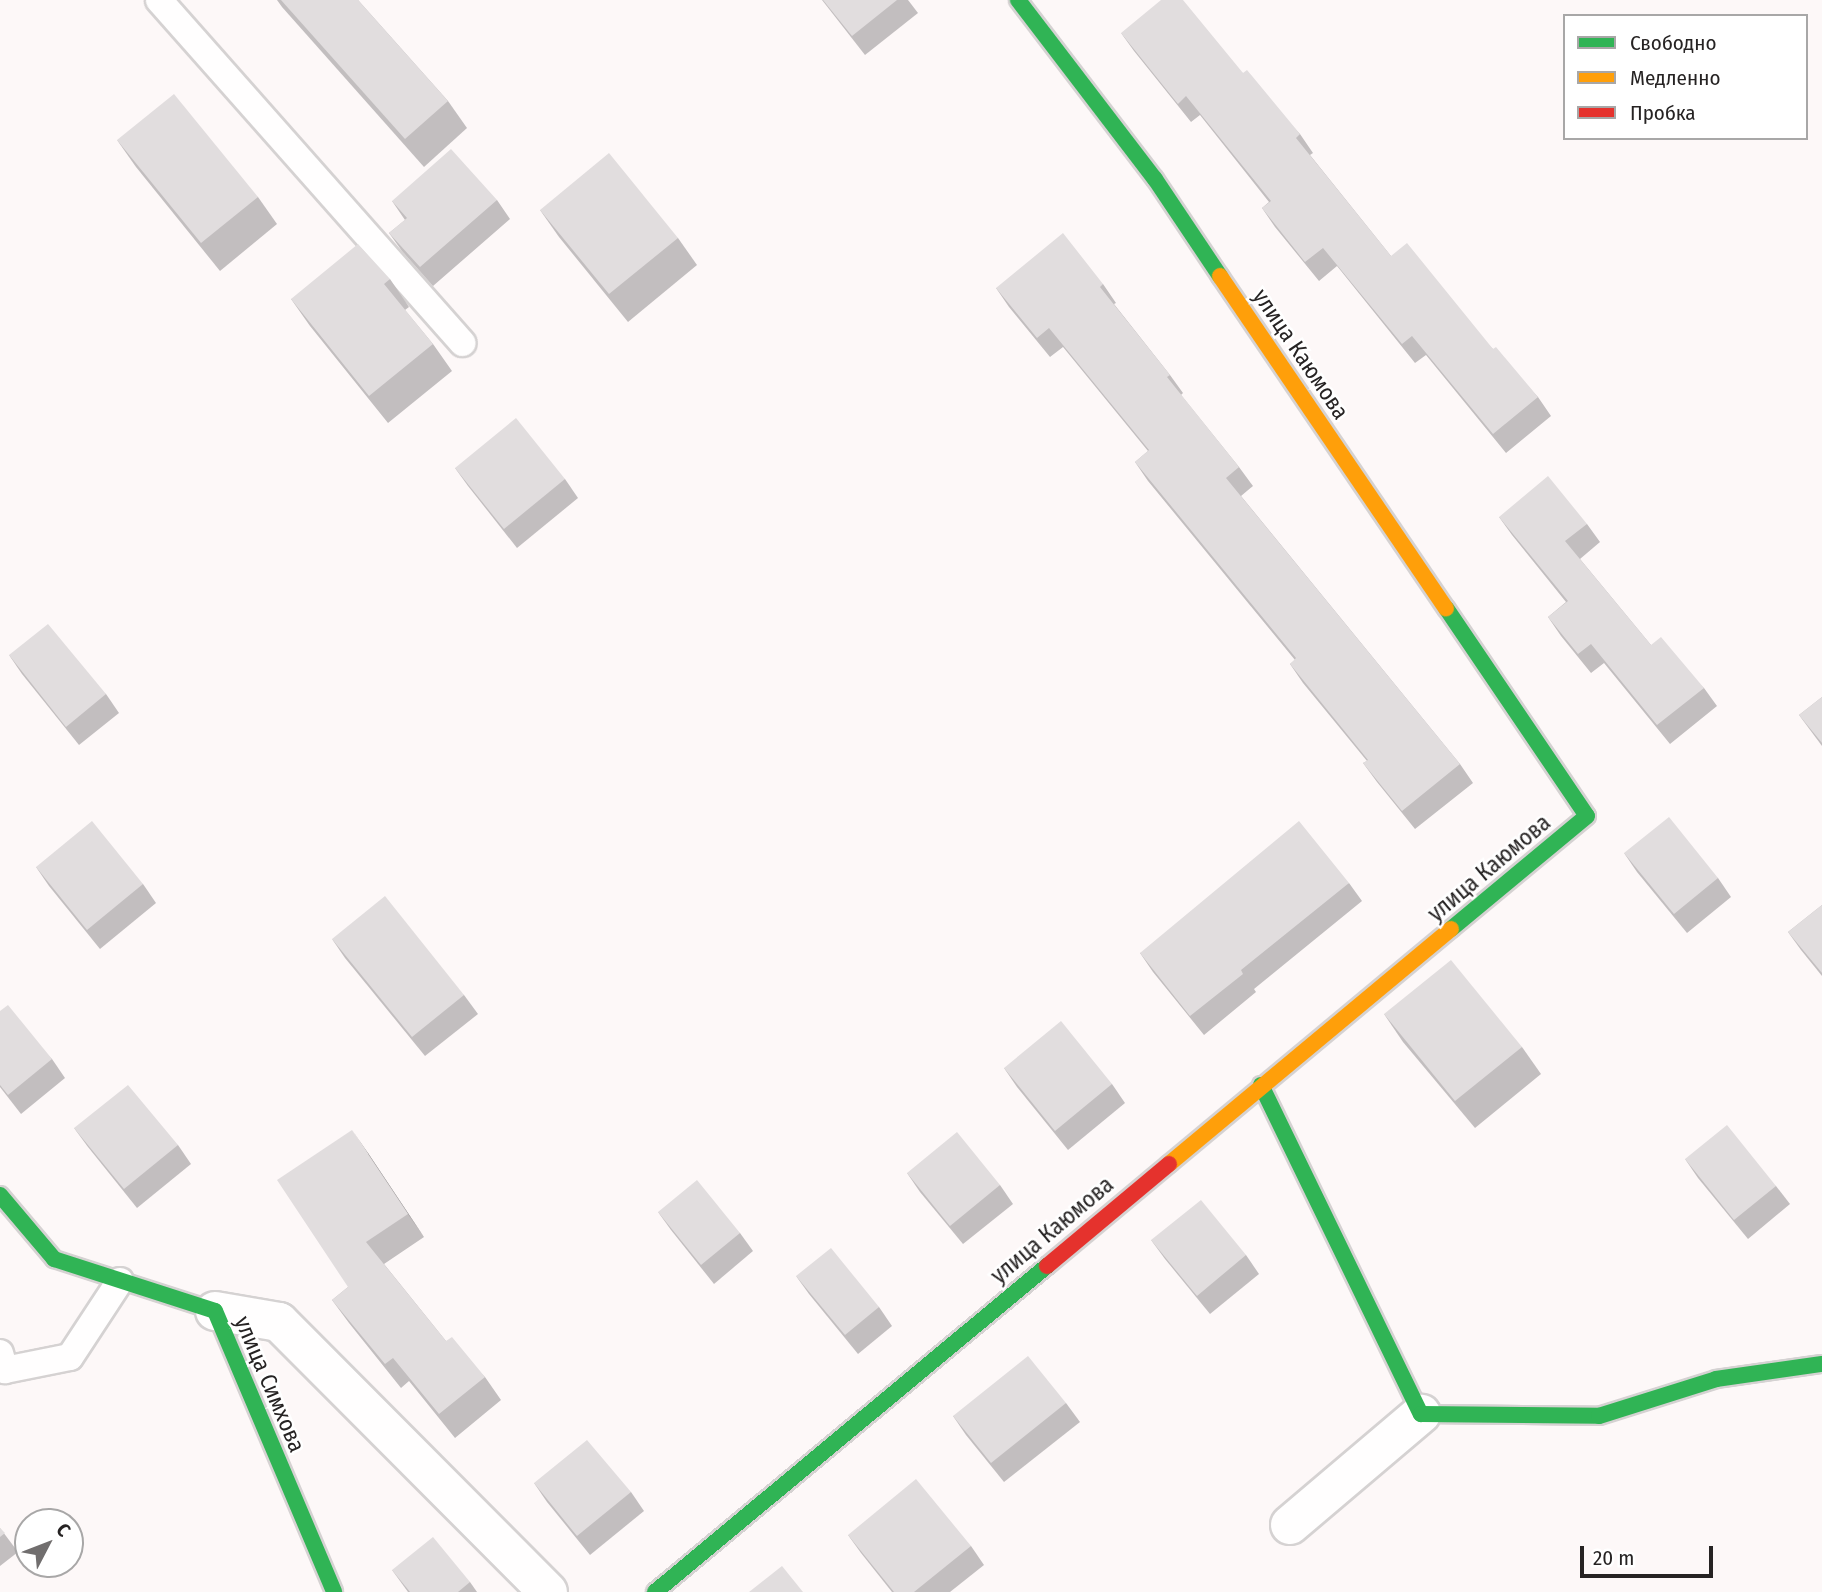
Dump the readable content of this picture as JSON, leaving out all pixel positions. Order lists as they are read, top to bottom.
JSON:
{
  "streets": {
    "street": ["улица Каюмова", "улица Симхова"]
  },
  "legend": ["Свободно", "Медленно", "Пробка"],
  "scale_bar": "20 m",
  "north": "top right"
}
